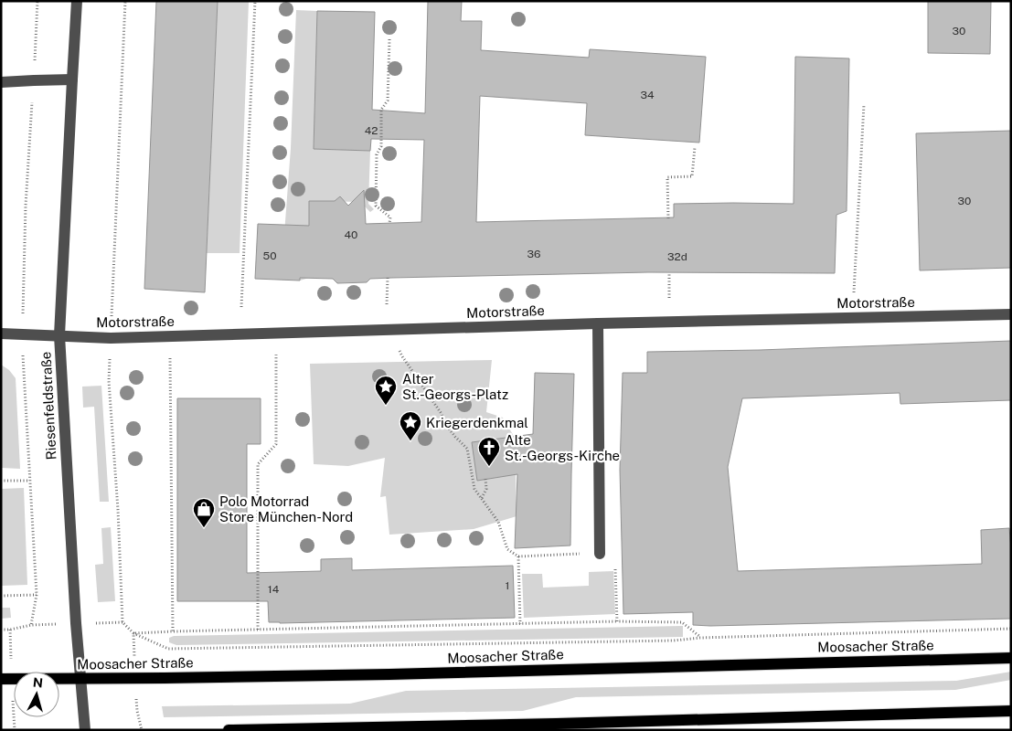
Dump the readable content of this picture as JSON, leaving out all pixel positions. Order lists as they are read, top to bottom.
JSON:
{
  "streets": {
    "main road": ["Moosacher Straße"],
    "street": ["Motorstraße", "Riesenfeldstraße"]
  },
  "crossings": [
    ["Motorstraße", "Riesenfeldstraße"],
    ["Riesenfeldstraße", "Moosacher Straße"]
  ],
  "places": {
    "place": ["Alter St.-Georgs-Platz", "Kriegerdenkmal"],
    "church": ["Alte St.-Georgs-Kirche"],
    "shop": ["Polo Motorrad Store München-Nord"]
  },
  "house_numbers": [
    "30",
    "34",
    "42",
    "30",
    "40",
    "36",
    "50",
    "32d",
    "1",
    "14"
  ],
  "north": "top"
}
